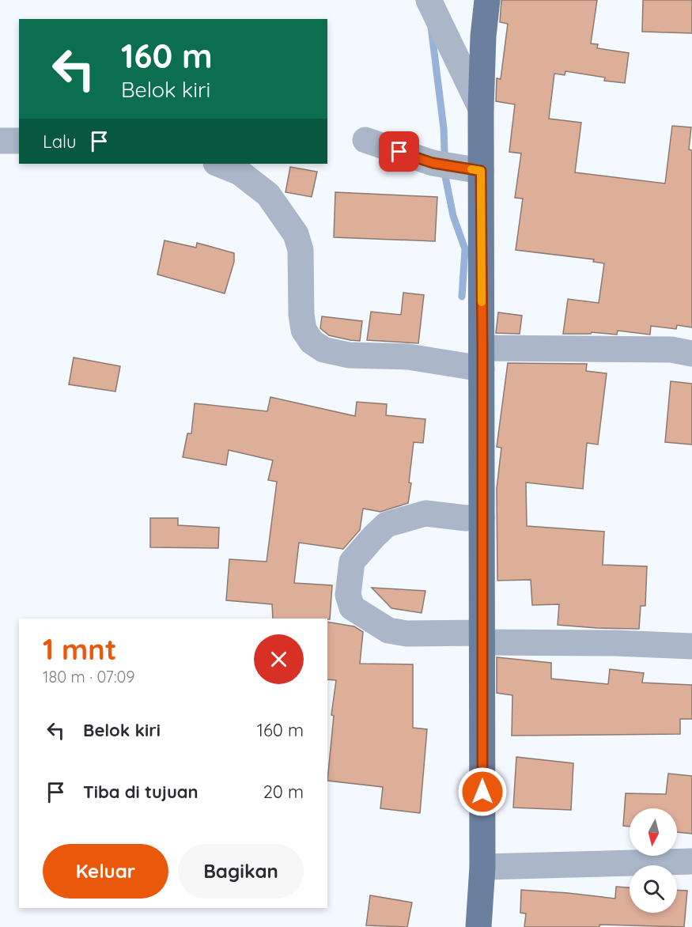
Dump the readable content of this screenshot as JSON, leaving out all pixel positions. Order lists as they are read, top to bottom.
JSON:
{
  "north": "bottom",
  "page": {
    "turn": ["160 m", "Belok kiri"],
    "then": "Lalu",
    "heading": ["1 mnt", "180 m · 07:09"],
    "list": [
      {
        "name": "Belok kiri",
        "value": "160 m"
      },
      {
        "name": "Tiba di tujuan",
        "value": "20 m"
      }
    ],
    "buttons": ["Keluar", "Bagikan"]
  }
}
